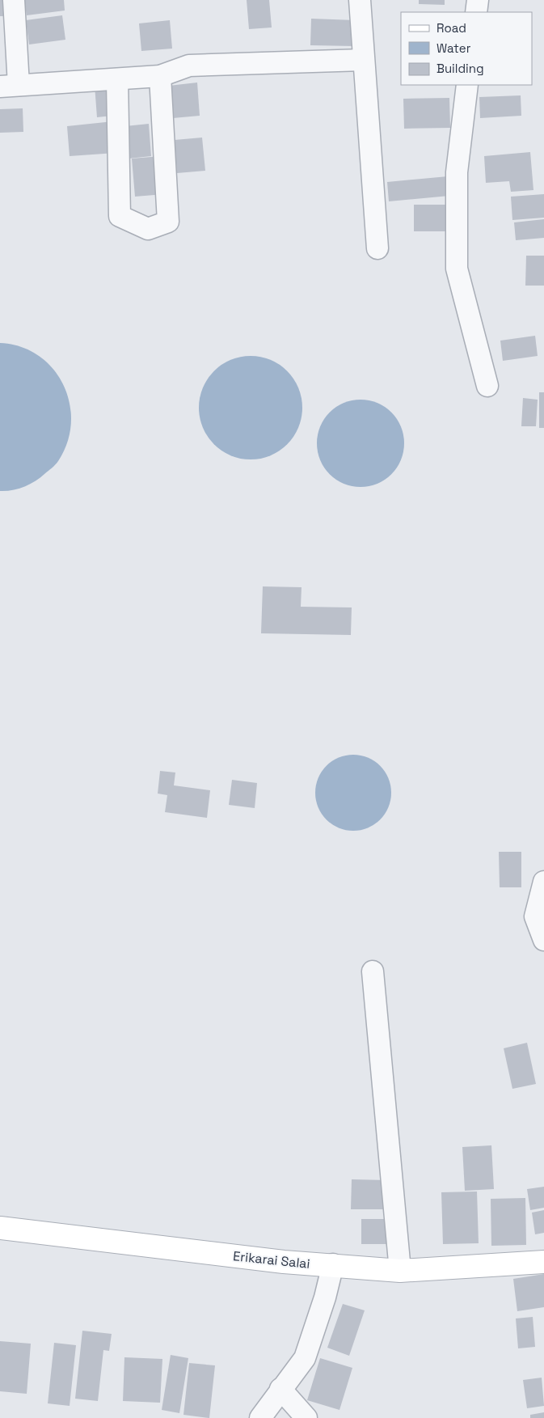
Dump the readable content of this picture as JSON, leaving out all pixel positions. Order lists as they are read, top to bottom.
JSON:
{
  "streets": {
    "street": ["Erikarai Salai"]
  },
  "legend": ["Road", "Water", "Building"]
}
